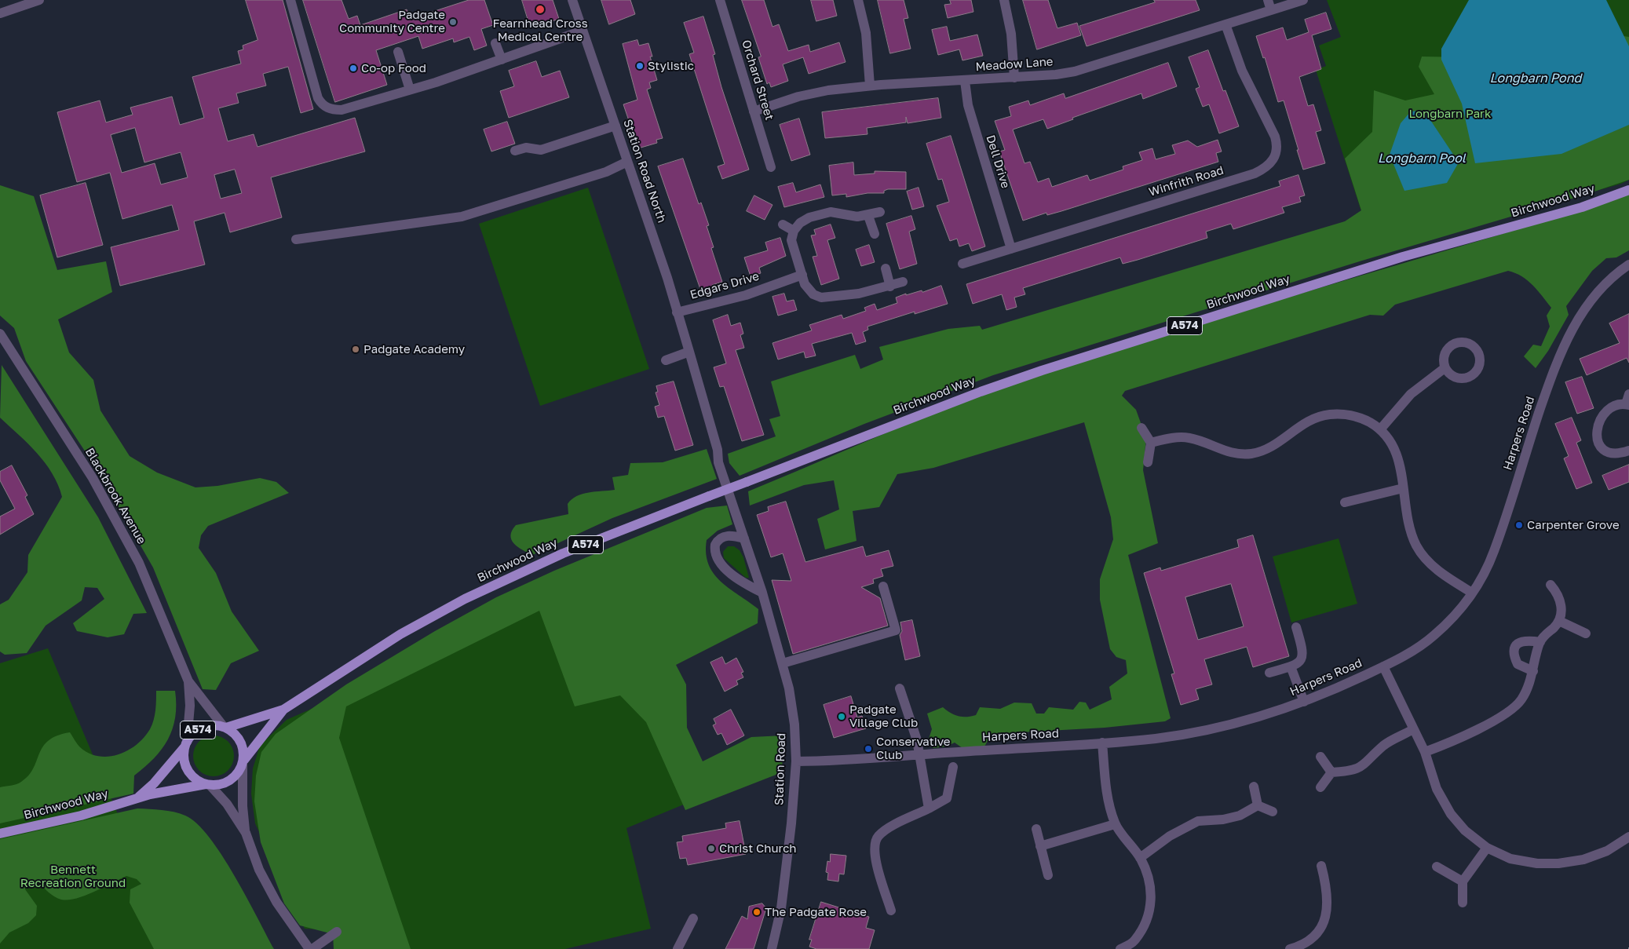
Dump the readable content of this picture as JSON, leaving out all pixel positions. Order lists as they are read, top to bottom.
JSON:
{
  "streets": {
    "main road": ["Birchwood Way", "A574"],
    "street": [
      "Meadow Lane",
      "Orchard Street",
      "Dell Drive",
      "Station Road North",
      "Winfrith Road",
      "Edgars Drive",
      "Harpers Road",
      "Blackbrook Avenue",
      "Station Road"
    ]
  },
  "crossings": [
    ["Meadow Lane", "Orchard Street"],
    ["Meadow Lane", "Dell Drive"],
    ["Meadow Lane", "Winfrith Road"],
    ["Dell Drive", "Winfrith Road"],
    ["Station Road North", "Edgars Drive"],
    ["Station Road North", "Station Road"],
    ["Birchwood Way", "A574"],
    ["Birchwood Way", "Blackbrook Avenue"],
    ["A574", "Blackbrook Avenue"],
    ["Harpers Road", "Station Road"]
  ],
  "water": ["Longbarn Pond", "Longbarn Pool"],
  "parks": ["Longbarn Park", "Bennett Recreation Ground"],
  "places": [
    "Fearnhead Cross Medical Centre",
    "Padgate Community Centre",
    "Stylistic",
    "Co-op Food",
    "Padgate Academy",
    "Carpenter Grove",
    "Padgate Village Club",
    "Conservative Club",
    "Christ Church",
    "The Padgate Rose"
  ]
}
